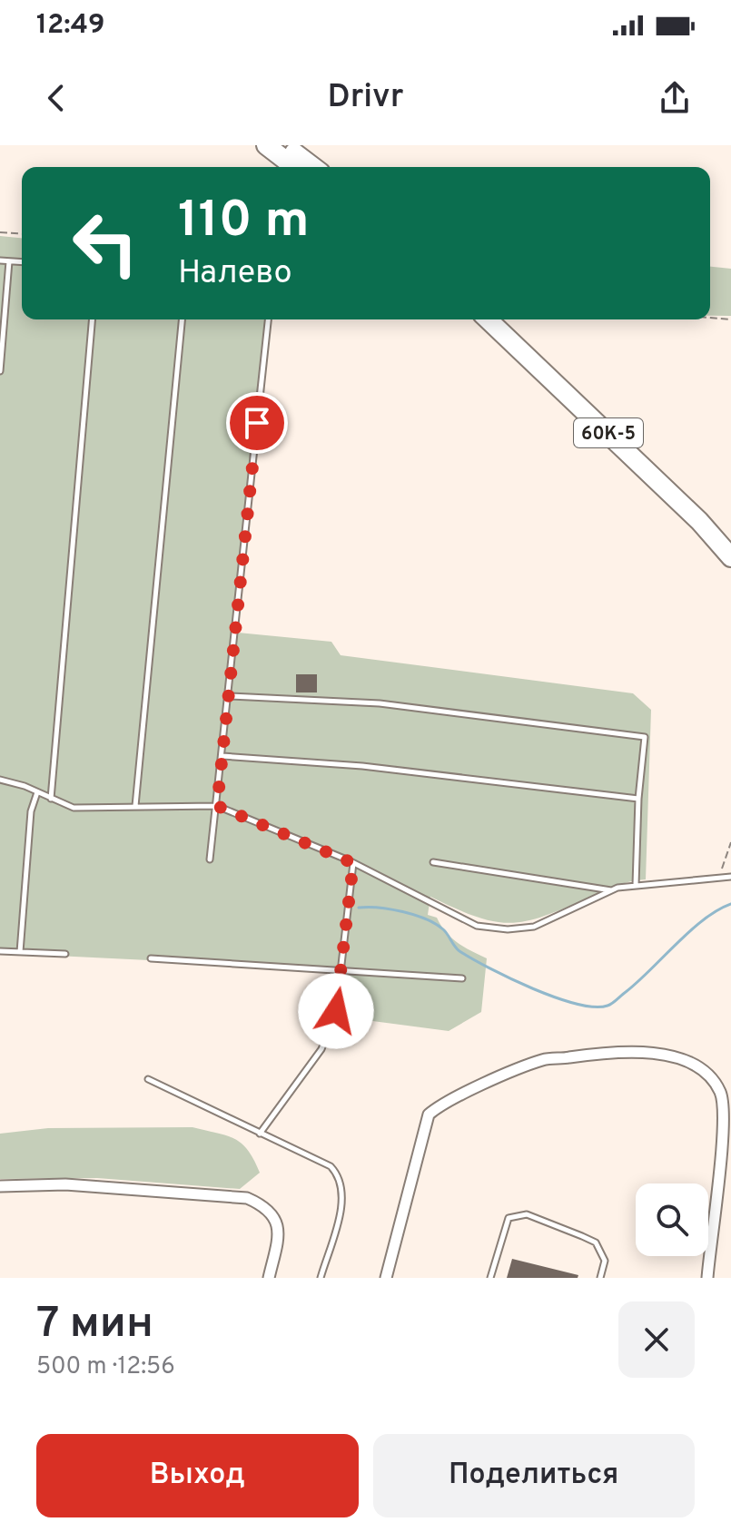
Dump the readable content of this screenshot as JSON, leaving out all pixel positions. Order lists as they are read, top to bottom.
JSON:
{
  "streets": {
    "highway": ["60К-5"]
  },
  "page": {
    "status": "12:49",
    "header": "Drivr",
    "turn": ["110 m", "Налево"],
    "heading": ["7 мин", "500 m · 12:56"],
    "buttons": ["Выход", "Поделиться"]
  }
}
